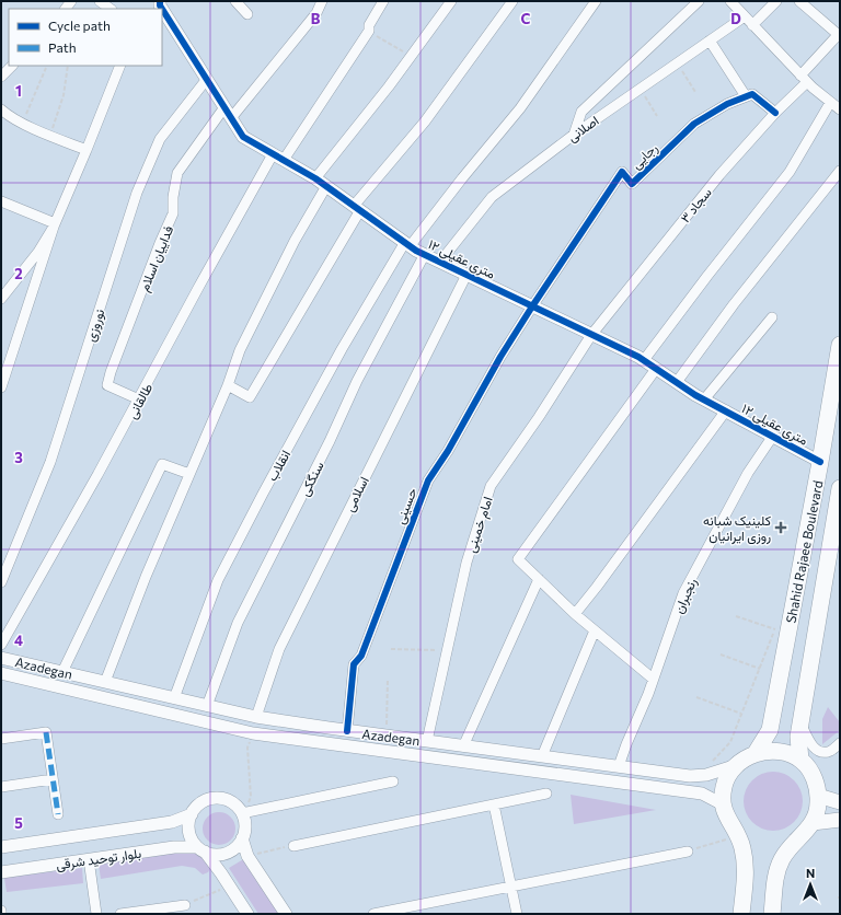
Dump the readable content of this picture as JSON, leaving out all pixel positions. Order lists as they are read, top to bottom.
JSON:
{
  "streets": {
    "highway": ["Shahid Rajaee Boulevard"],
    "street": [
      "اصلانی",
      "رجایی",
      "سجاد ۳",
      "فداییان اسلام",
      "۱۲ متری عقیلی",
      "نوروزی",
      "طالقانی",
      "انقلاب",
      "سنگکی",
      "اسلامی",
      "حسینی",
      "امام خمینی",
      "رنجبران",
      "Azadegan",
      "بلوار توحید شرقی"
    ]
  },
  "crossings": [
    ["اصلانی", "۱۲ متری عقیلی"],
    ["رجایی", "۱۲ متری عقیلی"],
    ["رجایی", "حسینی"],
    ["سجاد ۳", "۱۲ متری عقیلی"],
    ["سجاد ۳", "امام خمینی"],
    ["فداییان اسلام", "۱۲ متری عقیلی"],
    ["فداییان اسلام", "طالقانی"],
    ["۱۲ متری عقیلی", "نوروزی"],
    ["۱۲ متری عقیلی", "طالقانی"],
    ["۱۲ متری عقیلی", "انقلاب"],
    ["۱۲ متری عقیلی", "سنگکی"],
    ["۱۲ متری عقیلی", "اسلامی"],
    ["۱۲ متری عقیلی", "حسینی"],
    ["۱۲ متری عقیلی", "امام خمینی"],
    ["۱۲ متری عقیلی", "Shahid Rajaee Boulevard"],
    ["۱۲ متری عقیلی", "رنجبران"],
    ["انقلاب", "Azadegan"],
    ["سنگکی", "Azadegan"],
    ["اسلامی", "Azadegan"],
    ["حسینی", "Azadegan"],
    ["امام خمینی", "Azadegan"],
    ["رنجبران", "Azadegan"]
  ],
  "places": {
    "health": ["کلینیک شبانه روزی ایرانیان"]
  },
  "legend": ["Cycle path", "Path"],
  "north": "top",
  "grid": {
    "columns": ["B", "C", "D"],
    "rows": [
      "1",
      "2",
      "3",
      "4",
      "5"
    ]
  }
}
